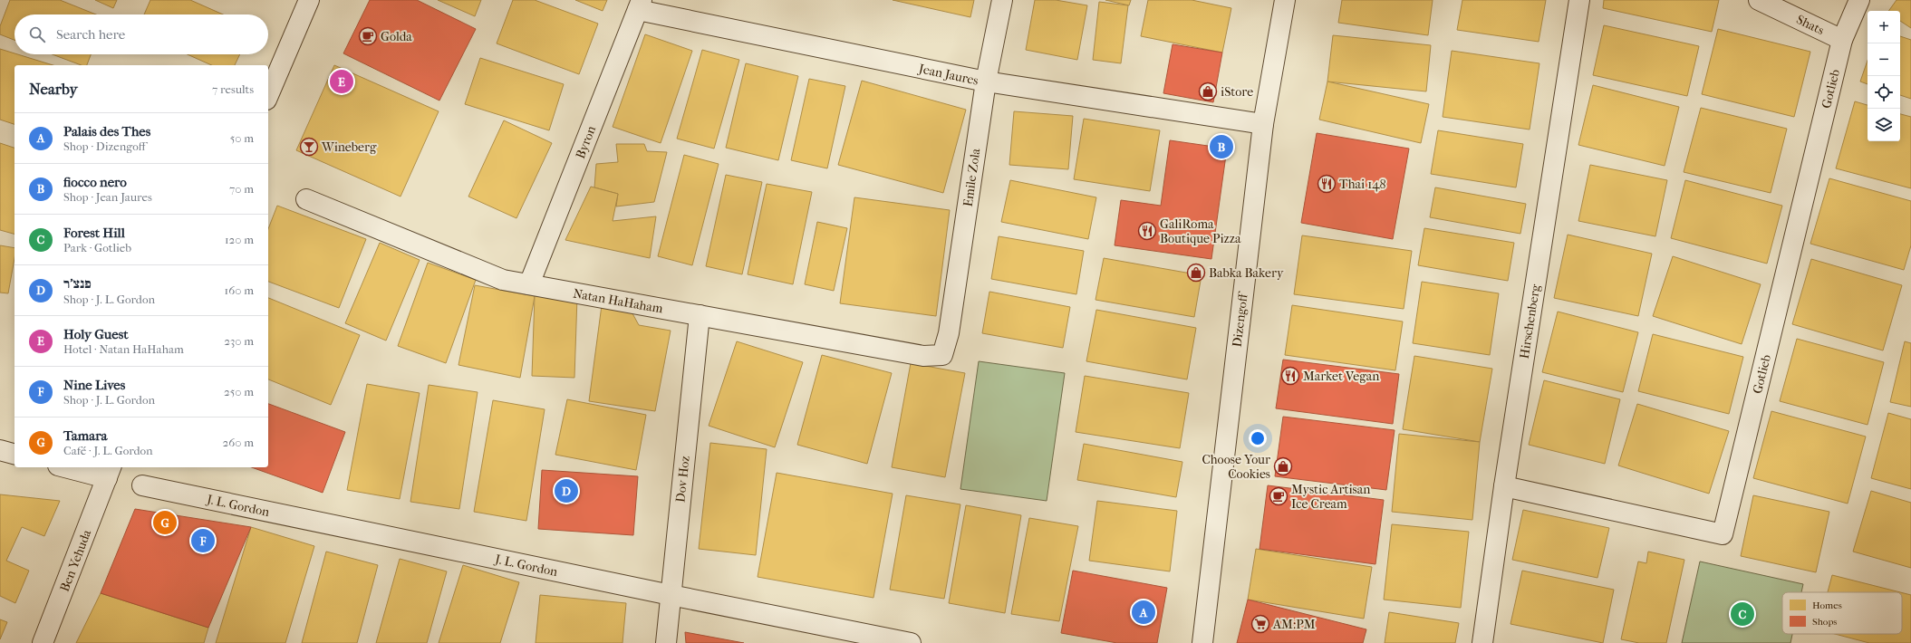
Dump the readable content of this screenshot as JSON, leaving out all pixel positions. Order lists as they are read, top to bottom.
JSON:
{
  "streets": {
    "street": [
      "Shats",
      "Jean Jaures",
      "Gotlieb",
      "Byron",
      "Emile Zola",
      "Natan HaHaham",
      "Dizengoff",
      "Hirschenberg",
      "Dov Hoz",
      "J. L. Gordon",
      "Ben Yehuda"
    ]
  },
  "crossings": [
    ["Shats", "Gotlieb"],
    ["Jean Jaures", "Byron"],
    ["Jean Jaures", "Emile Zola"],
    ["Jean Jaures", "Dizengoff"],
    ["Gotlieb", "Hirschenberg"],
    ["Byron", "Natan HaHaham"],
    ["Emile Zola", "Natan HaHaham"],
    ["Natan HaHaham", "Dov Hoz"],
    ["Dov Hoz", "J. L. Gordon"]
  ],
  "places": {
    "cafe": ["Golda", "Mystic Artisan Ice Cream"],
    "shop": ["iStore", "Babka Bakery", "Choose Your Cookies"],
    "bar": ["Wineberg"],
    "restaurant": ["Thai 148", "GaliRoma Boutique Pizza", "Market Vegan"],
    "supermarket": ["AM:PM"]
  },
  "legend": ["Homes", "Shops"],
  "page": {
    "map_buttons": ["+", "−"],
    "search": "Search here",
    "heading": ["Nearby", "7 results"],
    "pins": [
      "E",
      "B",
      "D",
      "G",
      "F",
      "A",
      "C"
    ],
    "list": [
      {
        "mark": "A",
        "name": "Palais des Thes",
        "note": "Shop · Dizengoff",
        "value": "50 m"
      },
      {
        "mark": "B",
        "name": "fiocco nero",
        "note": "Shop · Jean Jaures",
        "value": "70 m"
      },
      {
        "mark": "C",
        "name": "Forest Hill",
        "note": "Park · Gotlieb",
        "value": "120 m"
      },
      {
        "mark": "D",
        "name": "פנצ'ר",
        "note": "Shop · J. L. Gordon",
        "value": "160 m"
      },
      {
        "mark": "E",
        "name": "Holy Guest",
        "note": "Hotel · Natan HaHaham",
        "value": "230 m"
      },
      {
        "mark": "F",
        "name": "Nine Lives",
        "note": "Shop · J. L. Gordon",
        "value": "250 m"
      },
      {
        "mark": "G",
        "name": "Tamara",
        "note": "Café · J. L. Gordon",
        "value": "260 m"
      }
    ]
  }
}
